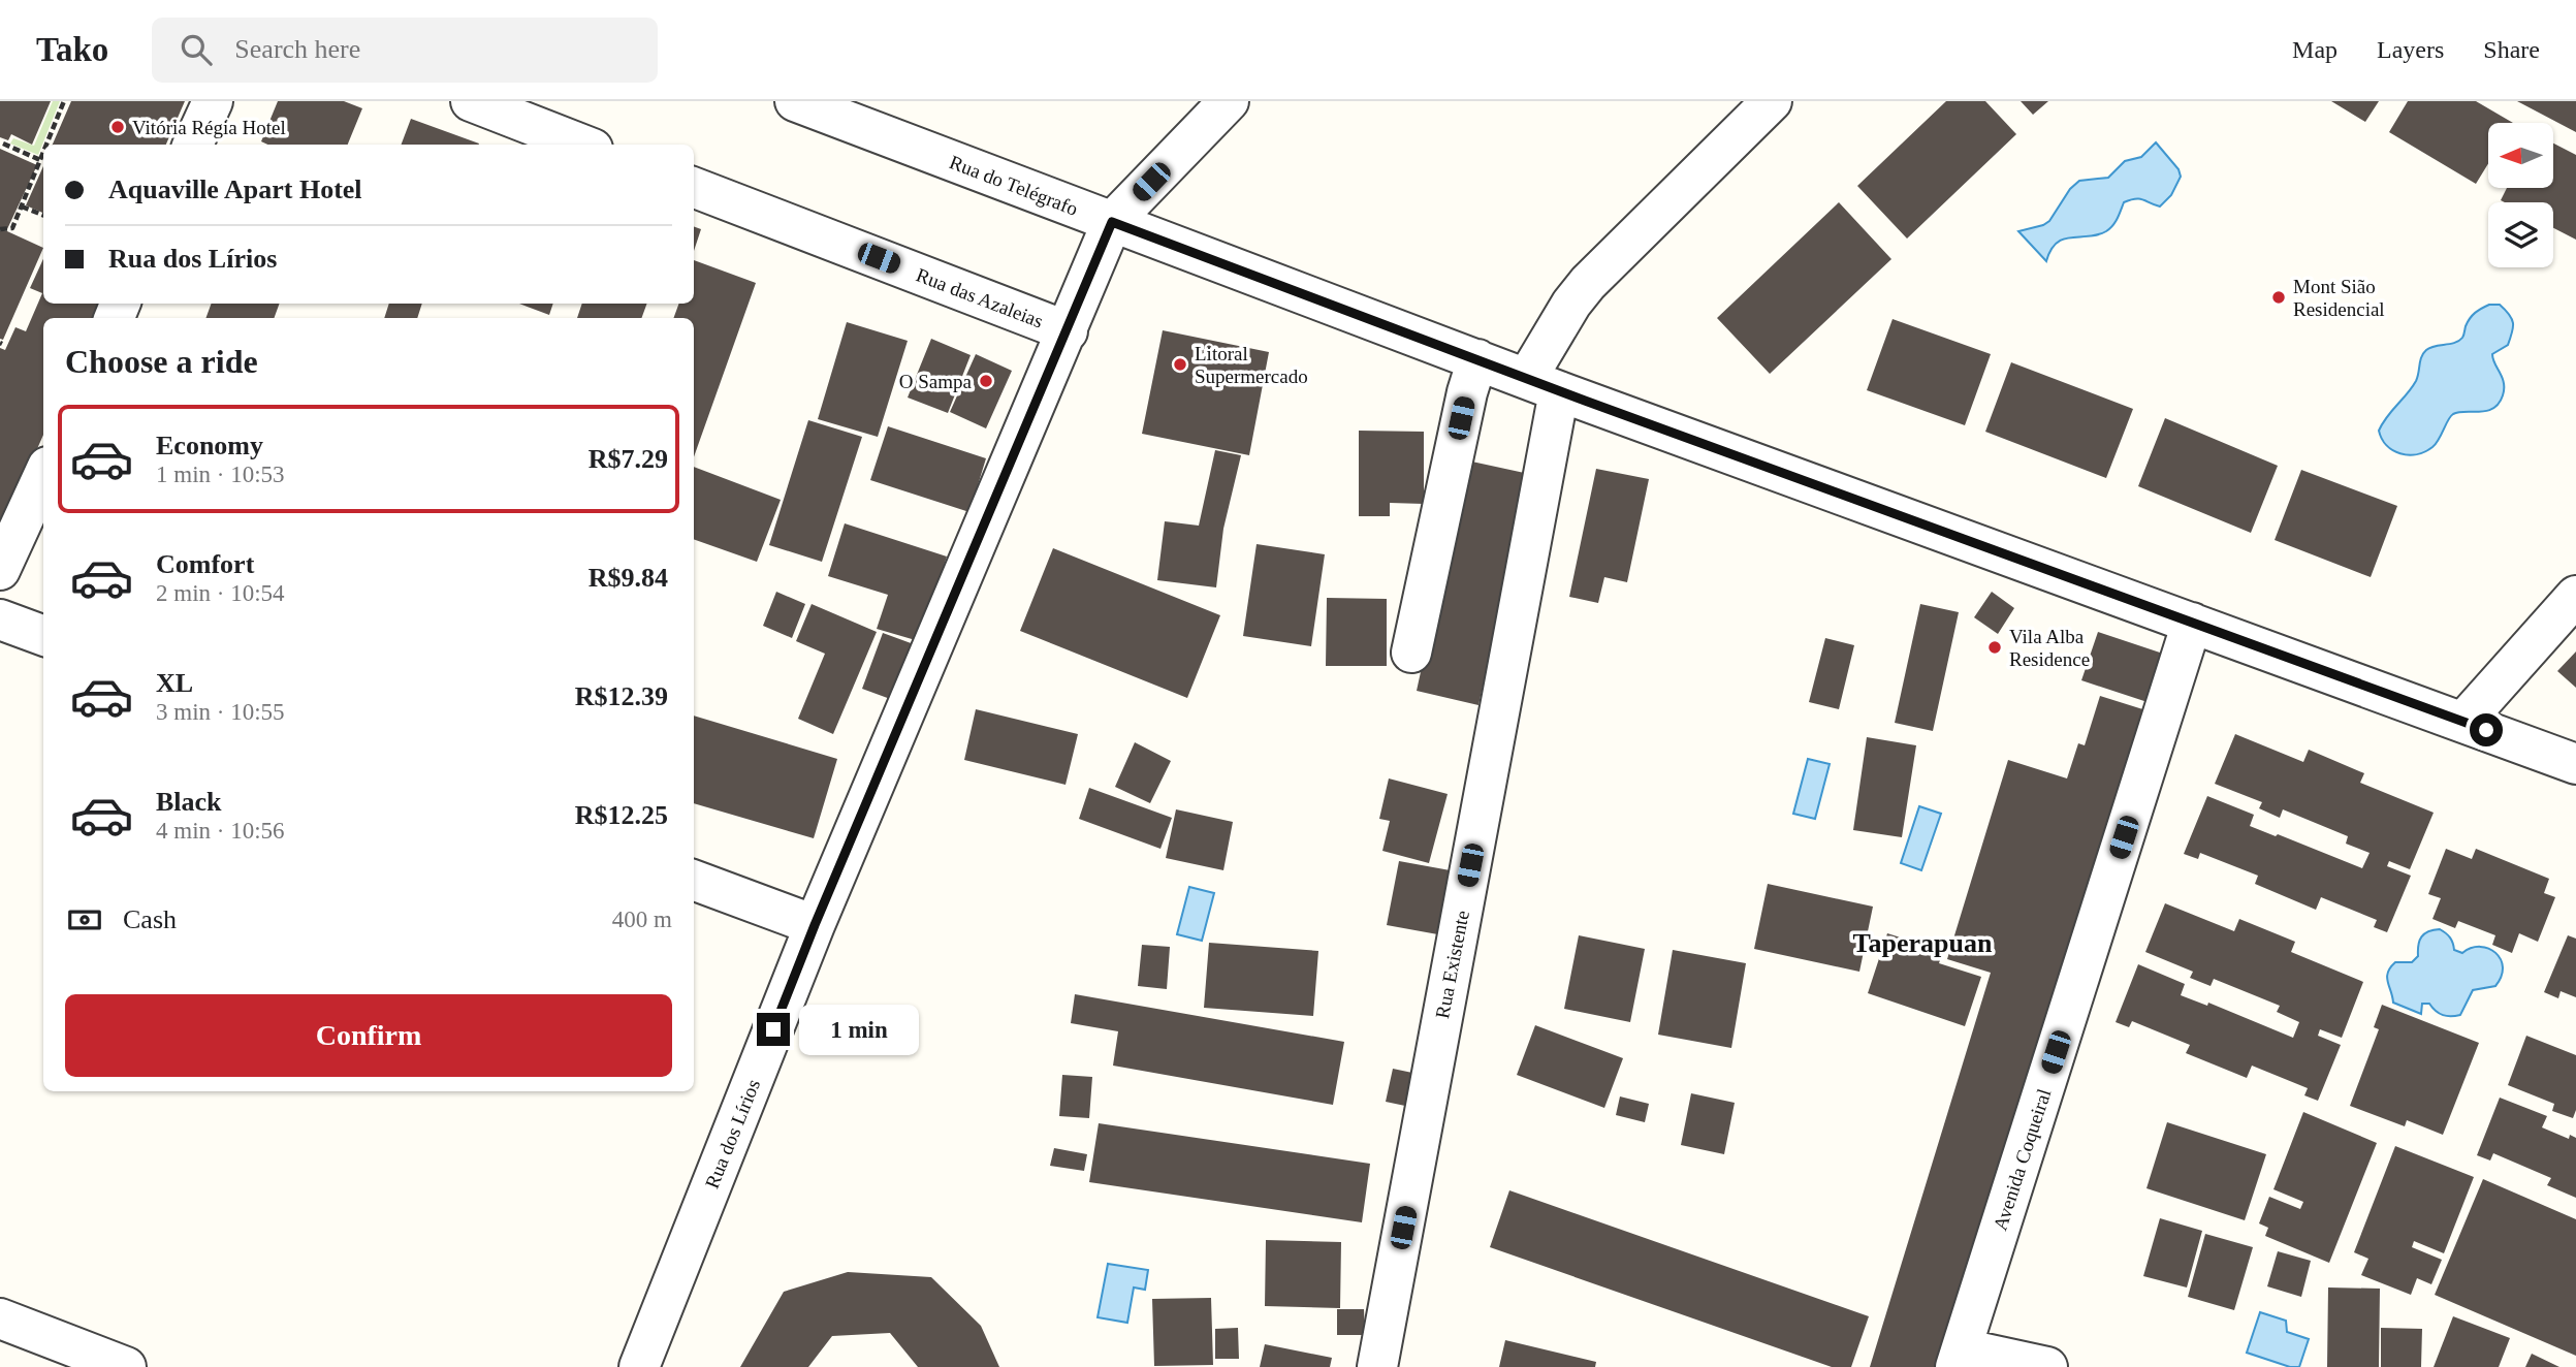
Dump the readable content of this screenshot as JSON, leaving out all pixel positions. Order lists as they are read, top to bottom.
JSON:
{
  "streets": {
    "street": [
      "Rua do Telégrafo",
      "Rua das Azaleias",
      "Rua Existente",
      "Rua dos Lírios",
      "Avenida Coqueiral"
    ]
  },
  "crossings": [
    ["Rua do Telégrafo", "Rua Existente"],
    ["Rua do Telégrafo", "Rua dos Lírios"],
    ["Rua do Telégrafo", "Avenida Coqueiral"],
    ["Rua das Azaleias", "Rua dos Lírios"]
  ],
  "districts": ["Taperapuan"],
  "places": [
    "Vitória Régia Hotel",
    "Mont Sião Residencial",
    "Litoral Supermercado",
    "O Sampa",
    "Vila Alba Residence"
  ],
  "north": "left",
  "page": {
    "header": "Tako",
    "search": "Search here",
    "nav": ["Map", "Layers", "Share"],
    "banner": ["Aquaville Apart Hotel", "Rua dos Lírios"],
    "heading": "Choose a ride",
    "list": [
      {
        "name": "Economy",
        "note": "1 min · 10:53",
        "value": "R$7.29"
      },
      {
        "name": "Comfort",
        "note": "2 min · 10:54",
        "value": "R$9.84"
      },
      {
        "name": "XL",
        "note": "3 min · 10:55",
        "value": "R$12.39"
      },
      {
        "name": "Black",
        "note": "4 min · 10:56",
        "value": "R$12.25"
      }
    ],
    "pay": ["Cash", "400 m"],
    "buttons": "Confirm",
    "bubble": "1 min"
  }
}
